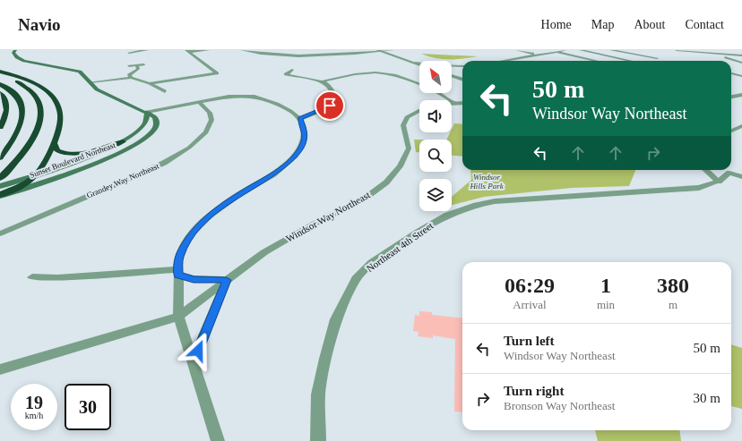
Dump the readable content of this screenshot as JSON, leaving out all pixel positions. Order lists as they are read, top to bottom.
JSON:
{
  "streets": {
    "main road": ["Sunset Boulevard Northeast"],
    "street": ["Grandey Way Northeast", "Windsor Way Northeast", "Northeast 4th Street"]
  },
  "parks": ["Windsor Hills Park"],
  "north": "top left",
  "page": {
    "header": "Navio",
    "nav": [
      "Home",
      "Map",
      "About",
      "Contact"
    ],
    "turn": ["50 m", "Windsor Way Northeast"],
    "eta": [
      "06:29",
      "Arrival",
      "1",
      "min",
      "380",
      "m"
    ],
    "list": [
      {
        "name": "Turn left",
        "note": "Windsor Way Northeast",
        "value": "50 m"
      },
      {
        "name": "Turn right",
        "note": "Bronson Way Northeast",
        "value": "30 m"
      }
    ],
    "speed": "19 km/h",
    "limit": "30"
  }
}
